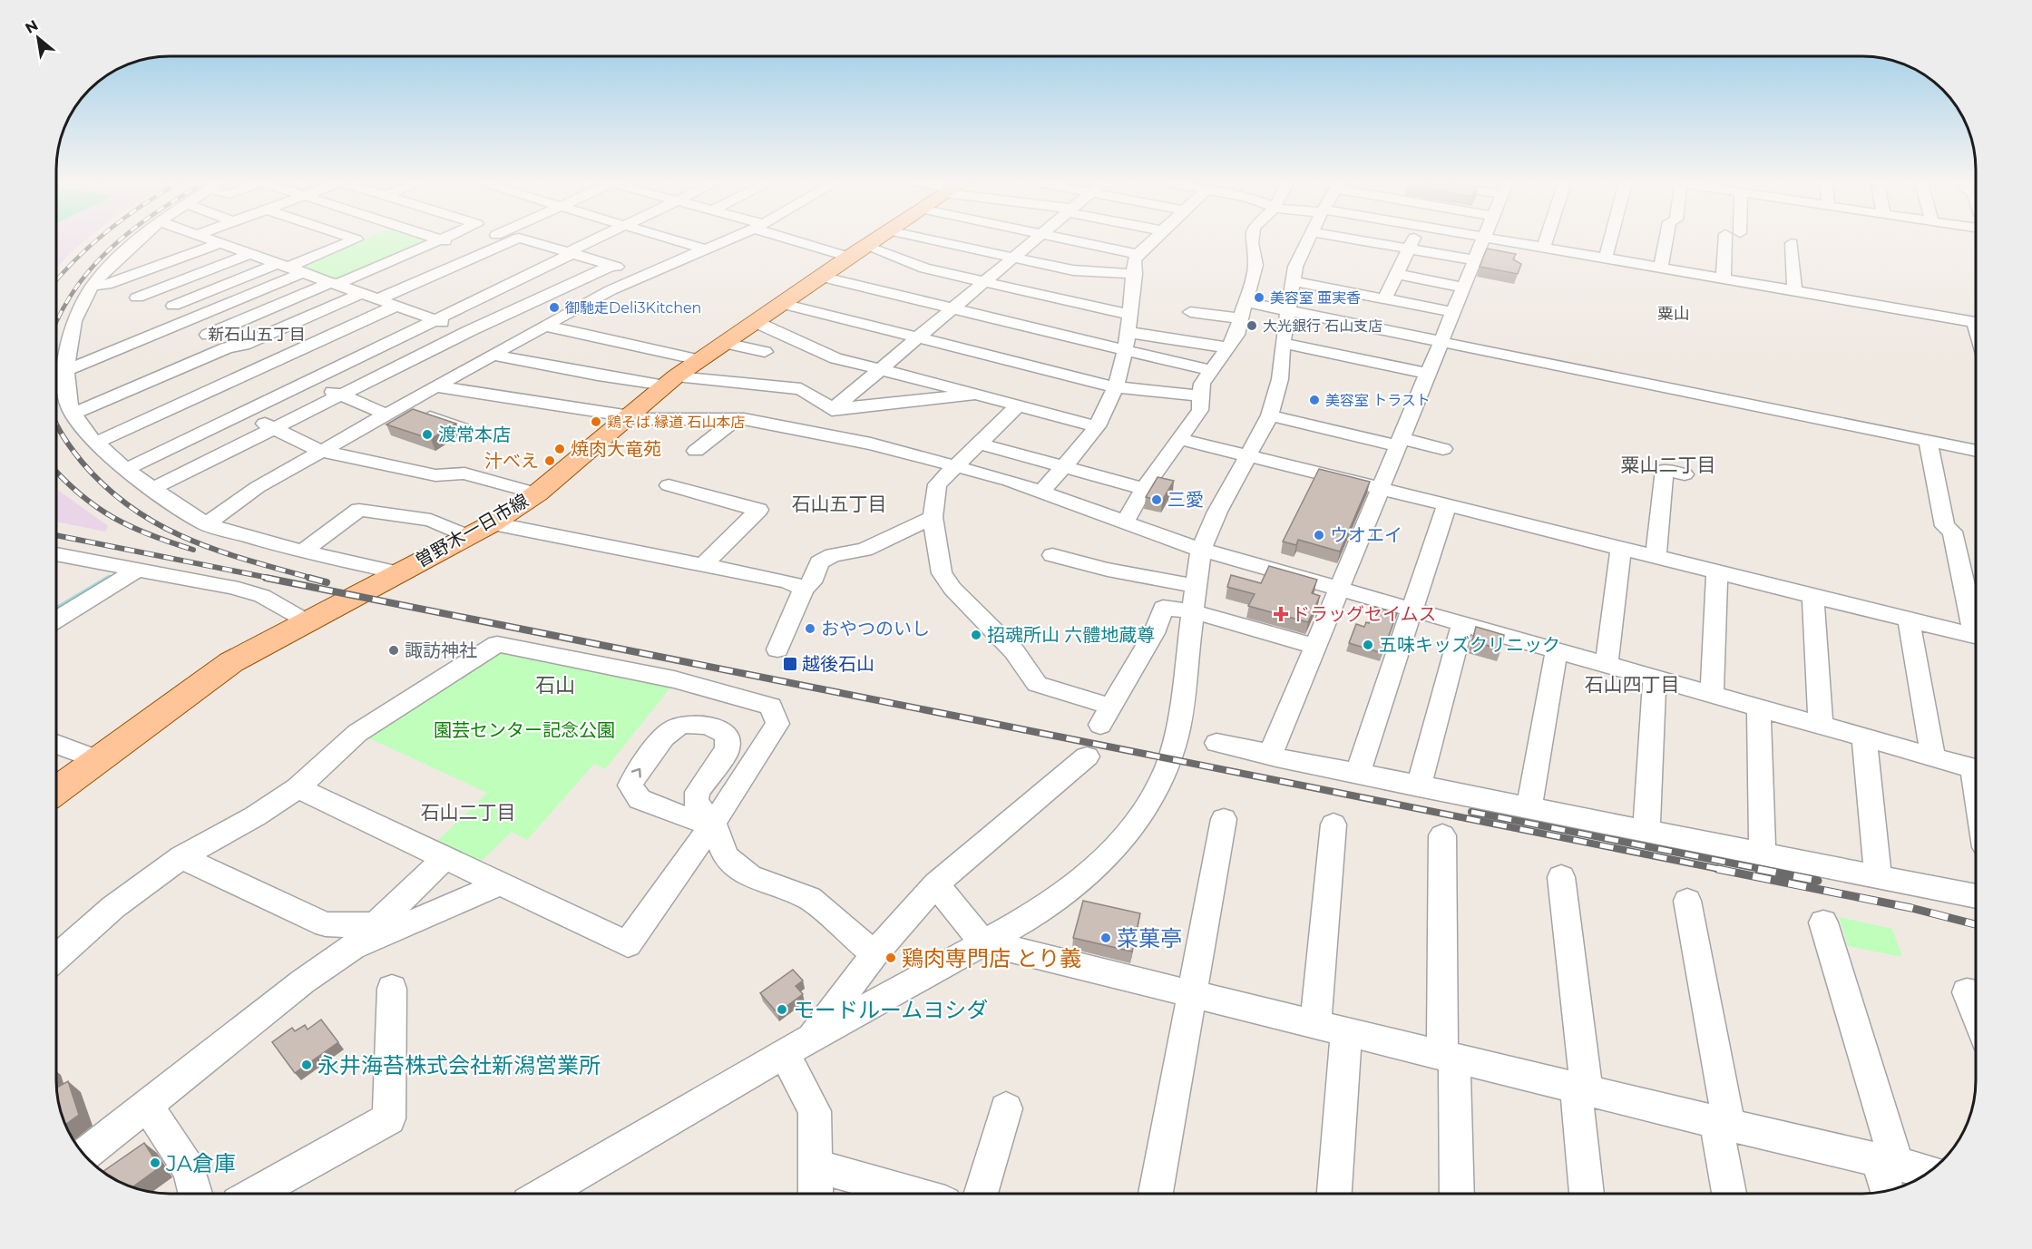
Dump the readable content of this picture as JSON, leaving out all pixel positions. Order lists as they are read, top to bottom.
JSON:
{
  "streets": {
    "main road": ["曽野木一日市線"]
  },
  "districts": [
    "粟山",
    "新石山五丁目",
    "粟山二丁目",
    "石山五丁目",
    "石山四丁目",
    "石山",
    "石山二丁目"
  ],
  "parks": ["園芸センター記念公園"],
  "places": {
    "other": [
      "美容室 亜実香",
      "御馳走Deli3Kitchen",
      "大光銀行 石山支店",
      "美容室 トラスト",
      "鶏そば 縁道 石山本店",
      "渡常本店",
      "焼肉大竜苑",
      "汁べえ",
      "三愛",
      "ウオエイ",
      "おやつのいし",
      "招魂所山 六體地蔵尊",
      "五味キッズクリニック",
      "諏訪神社",
      "菜菓亭",
      "鶏肉専門店 とり義",
      "モードルームヨシダ",
      "永井海苔株式会社新潟営業所",
      "JA倉庫"
    ],
    "health": ["ドラッグセイムス"],
    "transit": ["越後石山"]
  },
  "north": "top left"
}
